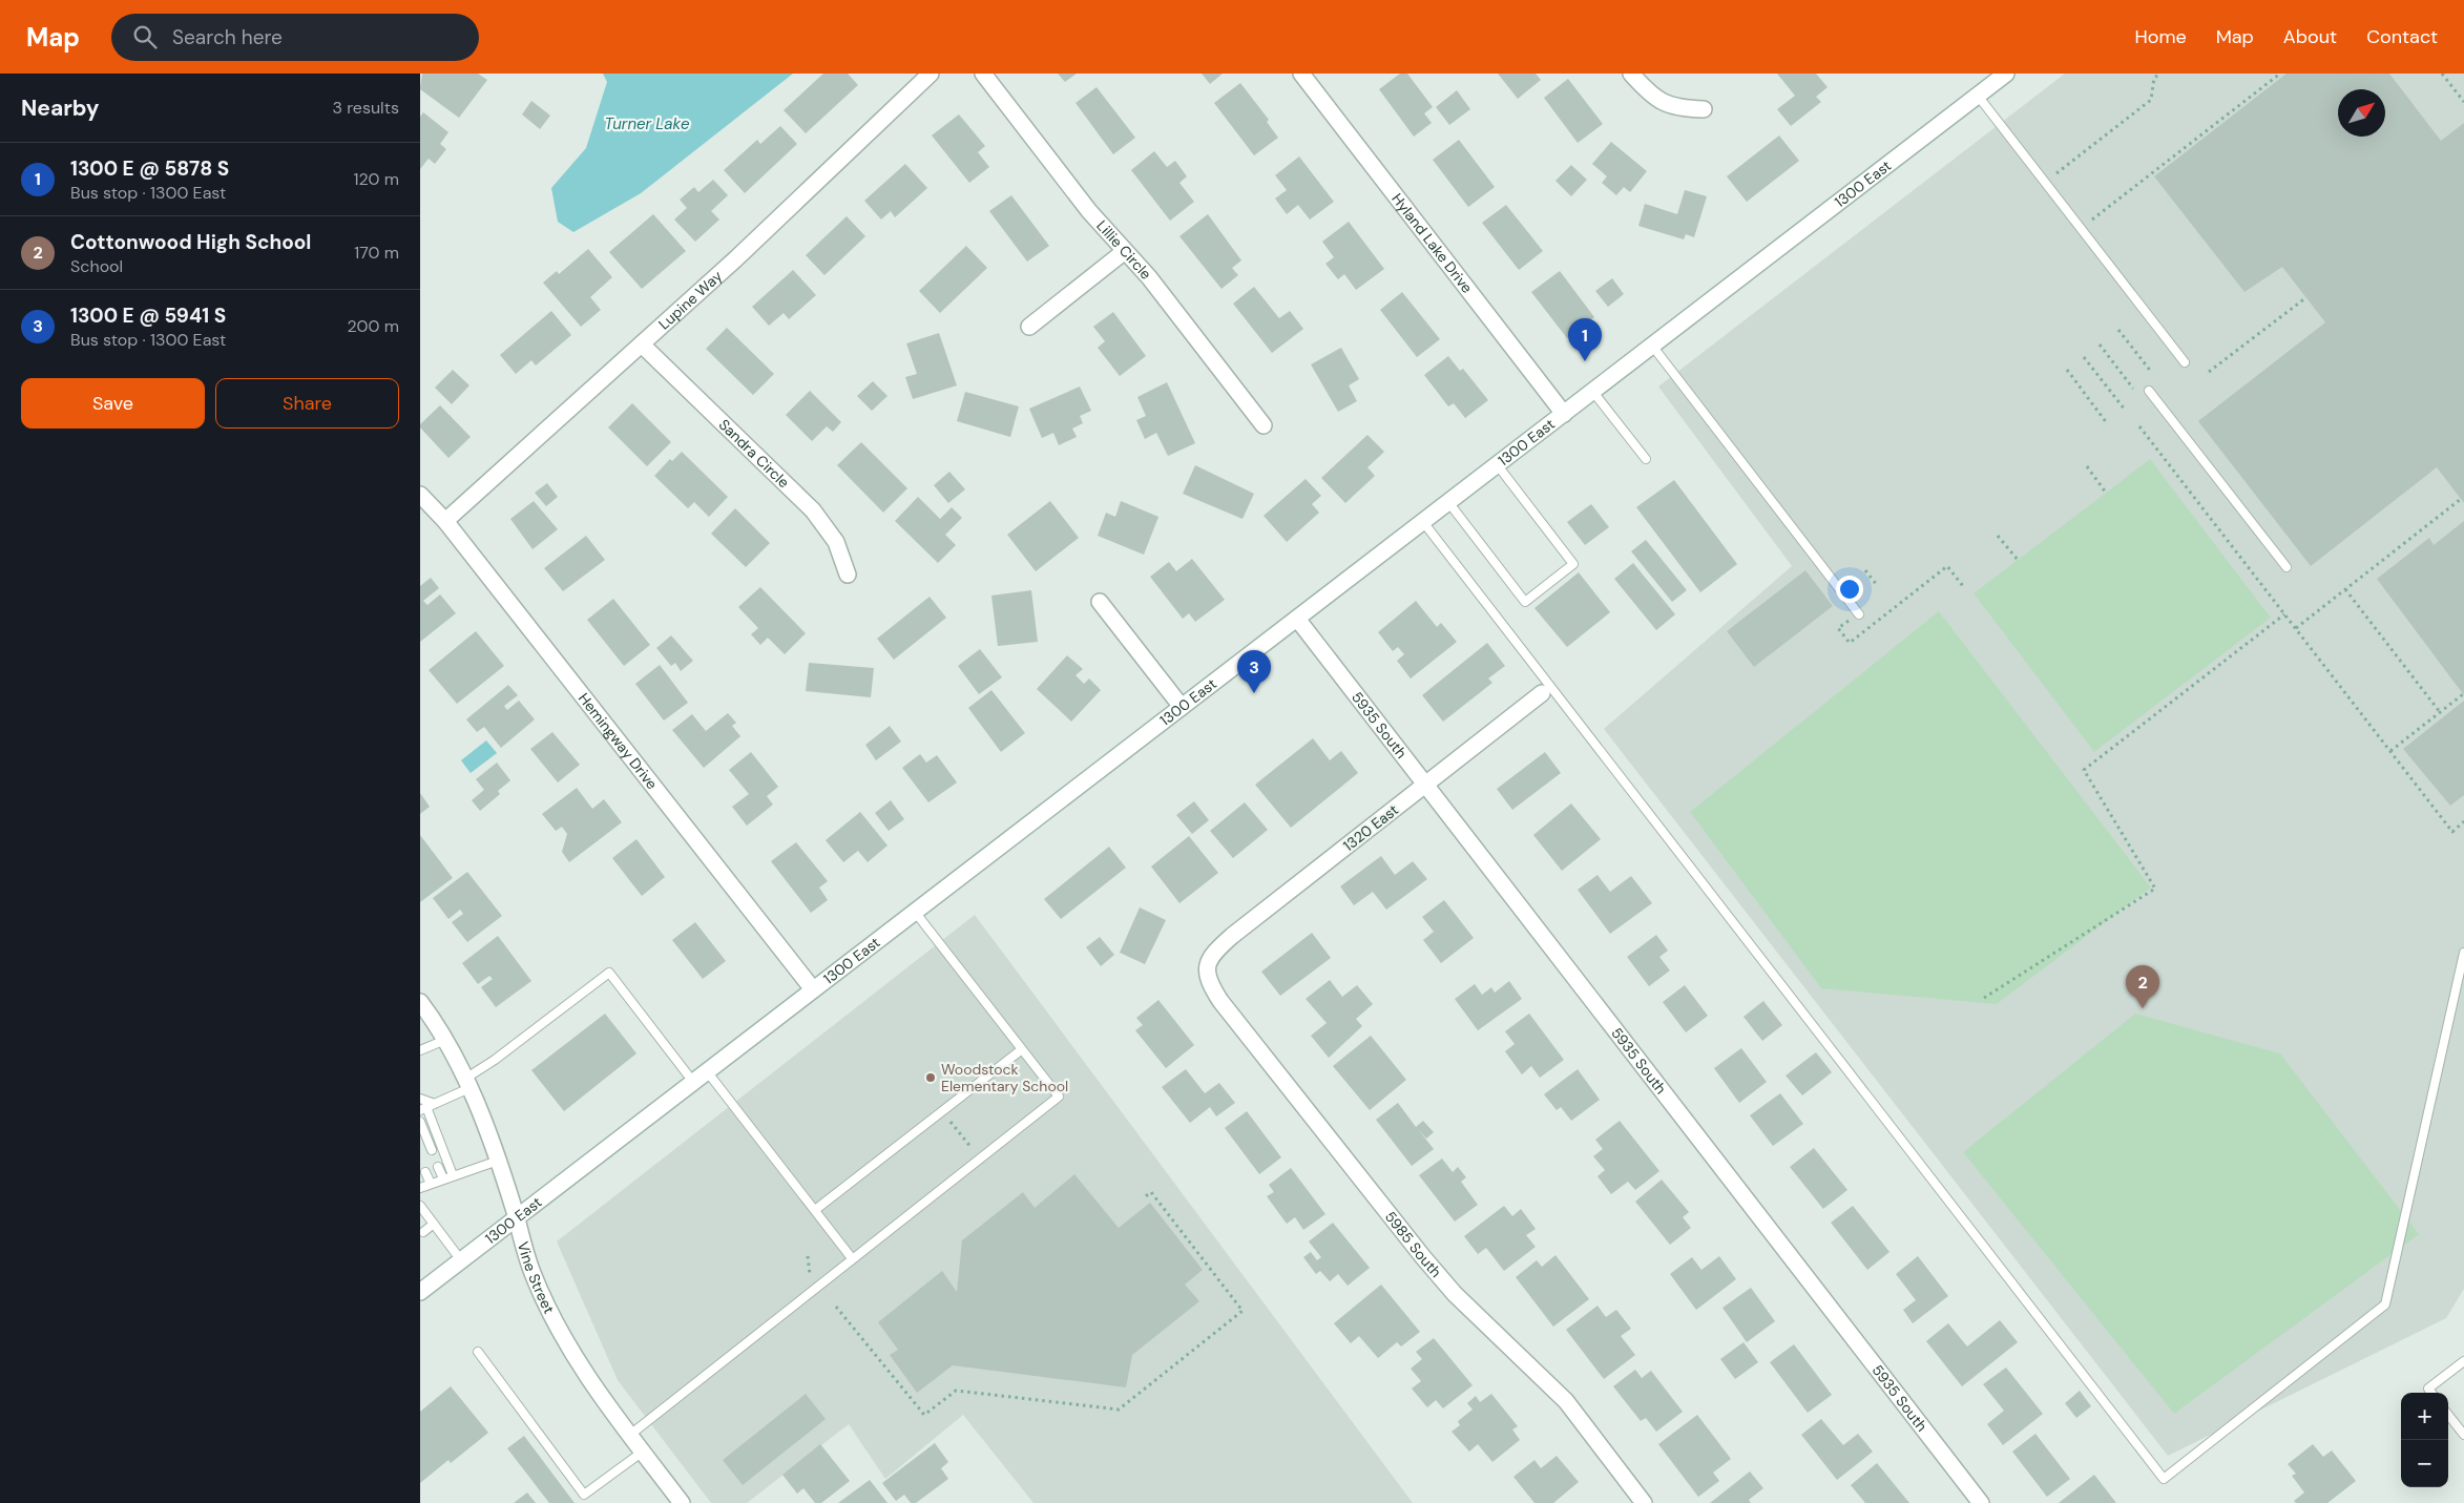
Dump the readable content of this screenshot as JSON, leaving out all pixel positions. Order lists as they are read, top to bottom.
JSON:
{
  "streets": {
    "street": [
      "1300 East",
      "Hyland Lake Drive",
      "Lillie Circle",
      "Lupine Way",
      "Sandra Circle",
      "5935 South",
      "Hemingway Drive",
      "1320 East",
      "5985 South",
      "Vine Street"
    ]
  },
  "crossings": [
    ["1300 East", "Hyland Lake Drive"],
    ["1300 East", "5935 South"],
    ["1300 East", "Hemingway Drive"],
    ["1300 East", "Vine Street"],
    ["Lupine Way", "Sandra Circle"],
    ["Lupine Way", "Hemingway Drive"],
    ["5935 South", "1320 East"],
    ["1320 East", "5985 South"]
  ],
  "water": ["Turner Lake"],
  "places": ["Woodstock Elementary School"],
  "north": "top right",
  "page": {
    "header": "Map",
    "search": "Search here",
    "nav": [
      "Home",
      "Map",
      "About",
      "Contact"
    ],
    "heading": ["Nearby", "3 results"],
    "list": [
      {
        "mark": "1",
        "name": "1300 E @ 5878 S",
        "note": "Bus stop · 1300 East",
        "value": "120 m"
      },
      {
        "mark": "2",
        "name": "Cottonwood High School",
        "note": "School",
        "value": "170 m"
      },
      {
        "mark": "3",
        "name": "1300 E @ 5941 S",
        "note": "Bus stop · 1300 East",
        "value": "200 m"
      }
    ],
    "pins": ["1", "3", "2"],
    "buttons": ["Save", "Share"],
    "map_buttons": ["+", "−"]
  }
}
